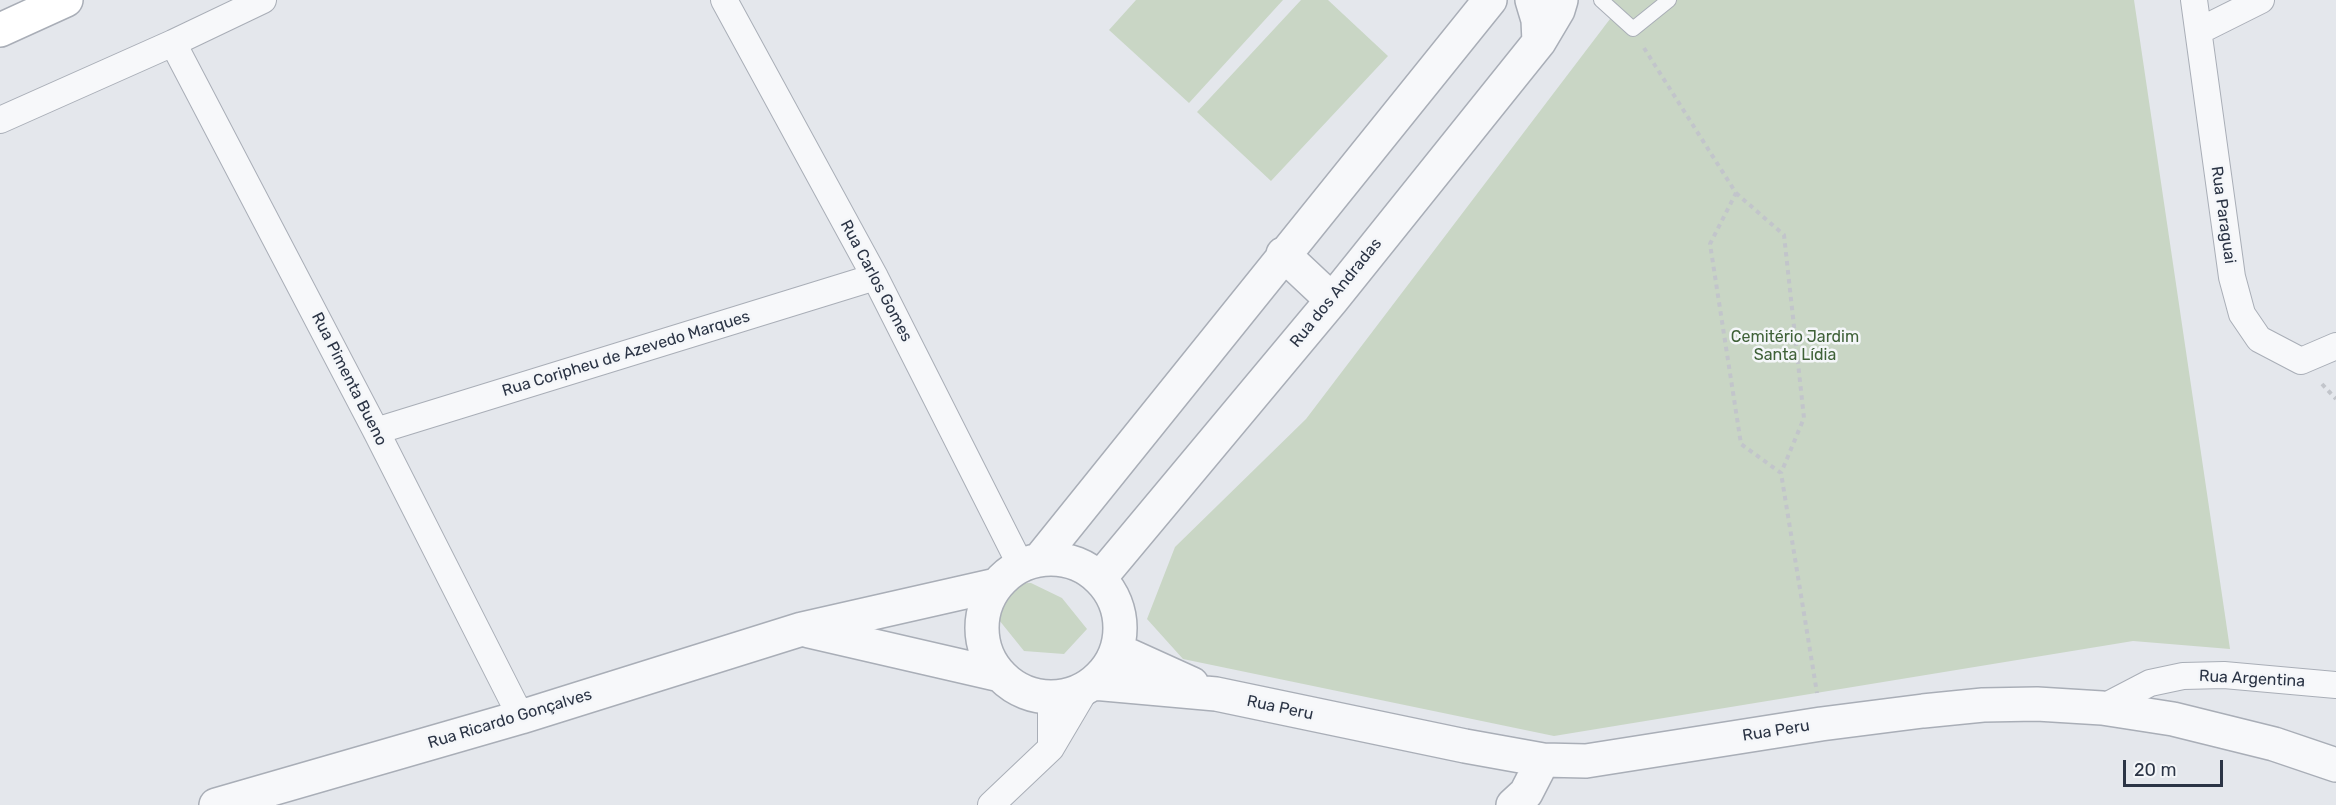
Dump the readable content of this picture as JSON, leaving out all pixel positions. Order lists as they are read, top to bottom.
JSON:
{
  "streets": {
    "street": [
      "Rua Paraguai",
      "Rua Carlos Gomes",
      "Rua dos Andradas",
      "Rua Coripheu de Azevedo Marques",
      "Rua Pimenta Bueno",
      "Rua Argentina",
      "Rua Peru",
      "Rua Ricardo Gonçalves"
    ]
  },
  "crossings": [
    ["Rua Carlos Gomes", "Rua dos Andradas"],
    ["Rua Carlos Gomes", "Rua Coripheu de Azevedo Marques"],
    ["Rua Carlos Gomes", "Rua Peru"],
    ["Rua Carlos Gomes", "Rua Ricardo Gonçalves"],
    ["Rua dos Andradas", "Rua Peru"],
    ["Rua dos Andradas", "Rua Ricardo Gonçalves"],
    ["Rua Coripheu de Azevedo Marques", "Rua Pimenta Bueno"],
    ["Rua Pimenta Bueno", "Rua Ricardo Gonçalves"],
    ["Rua Argentina", "Rua Peru"],
    ["Rua Peru", "Rua Ricardo Gonçalves"]
  ],
  "parks": ["Cemitério Jardim Santa Lídia"],
  "scale_bar": "20 m"
}
